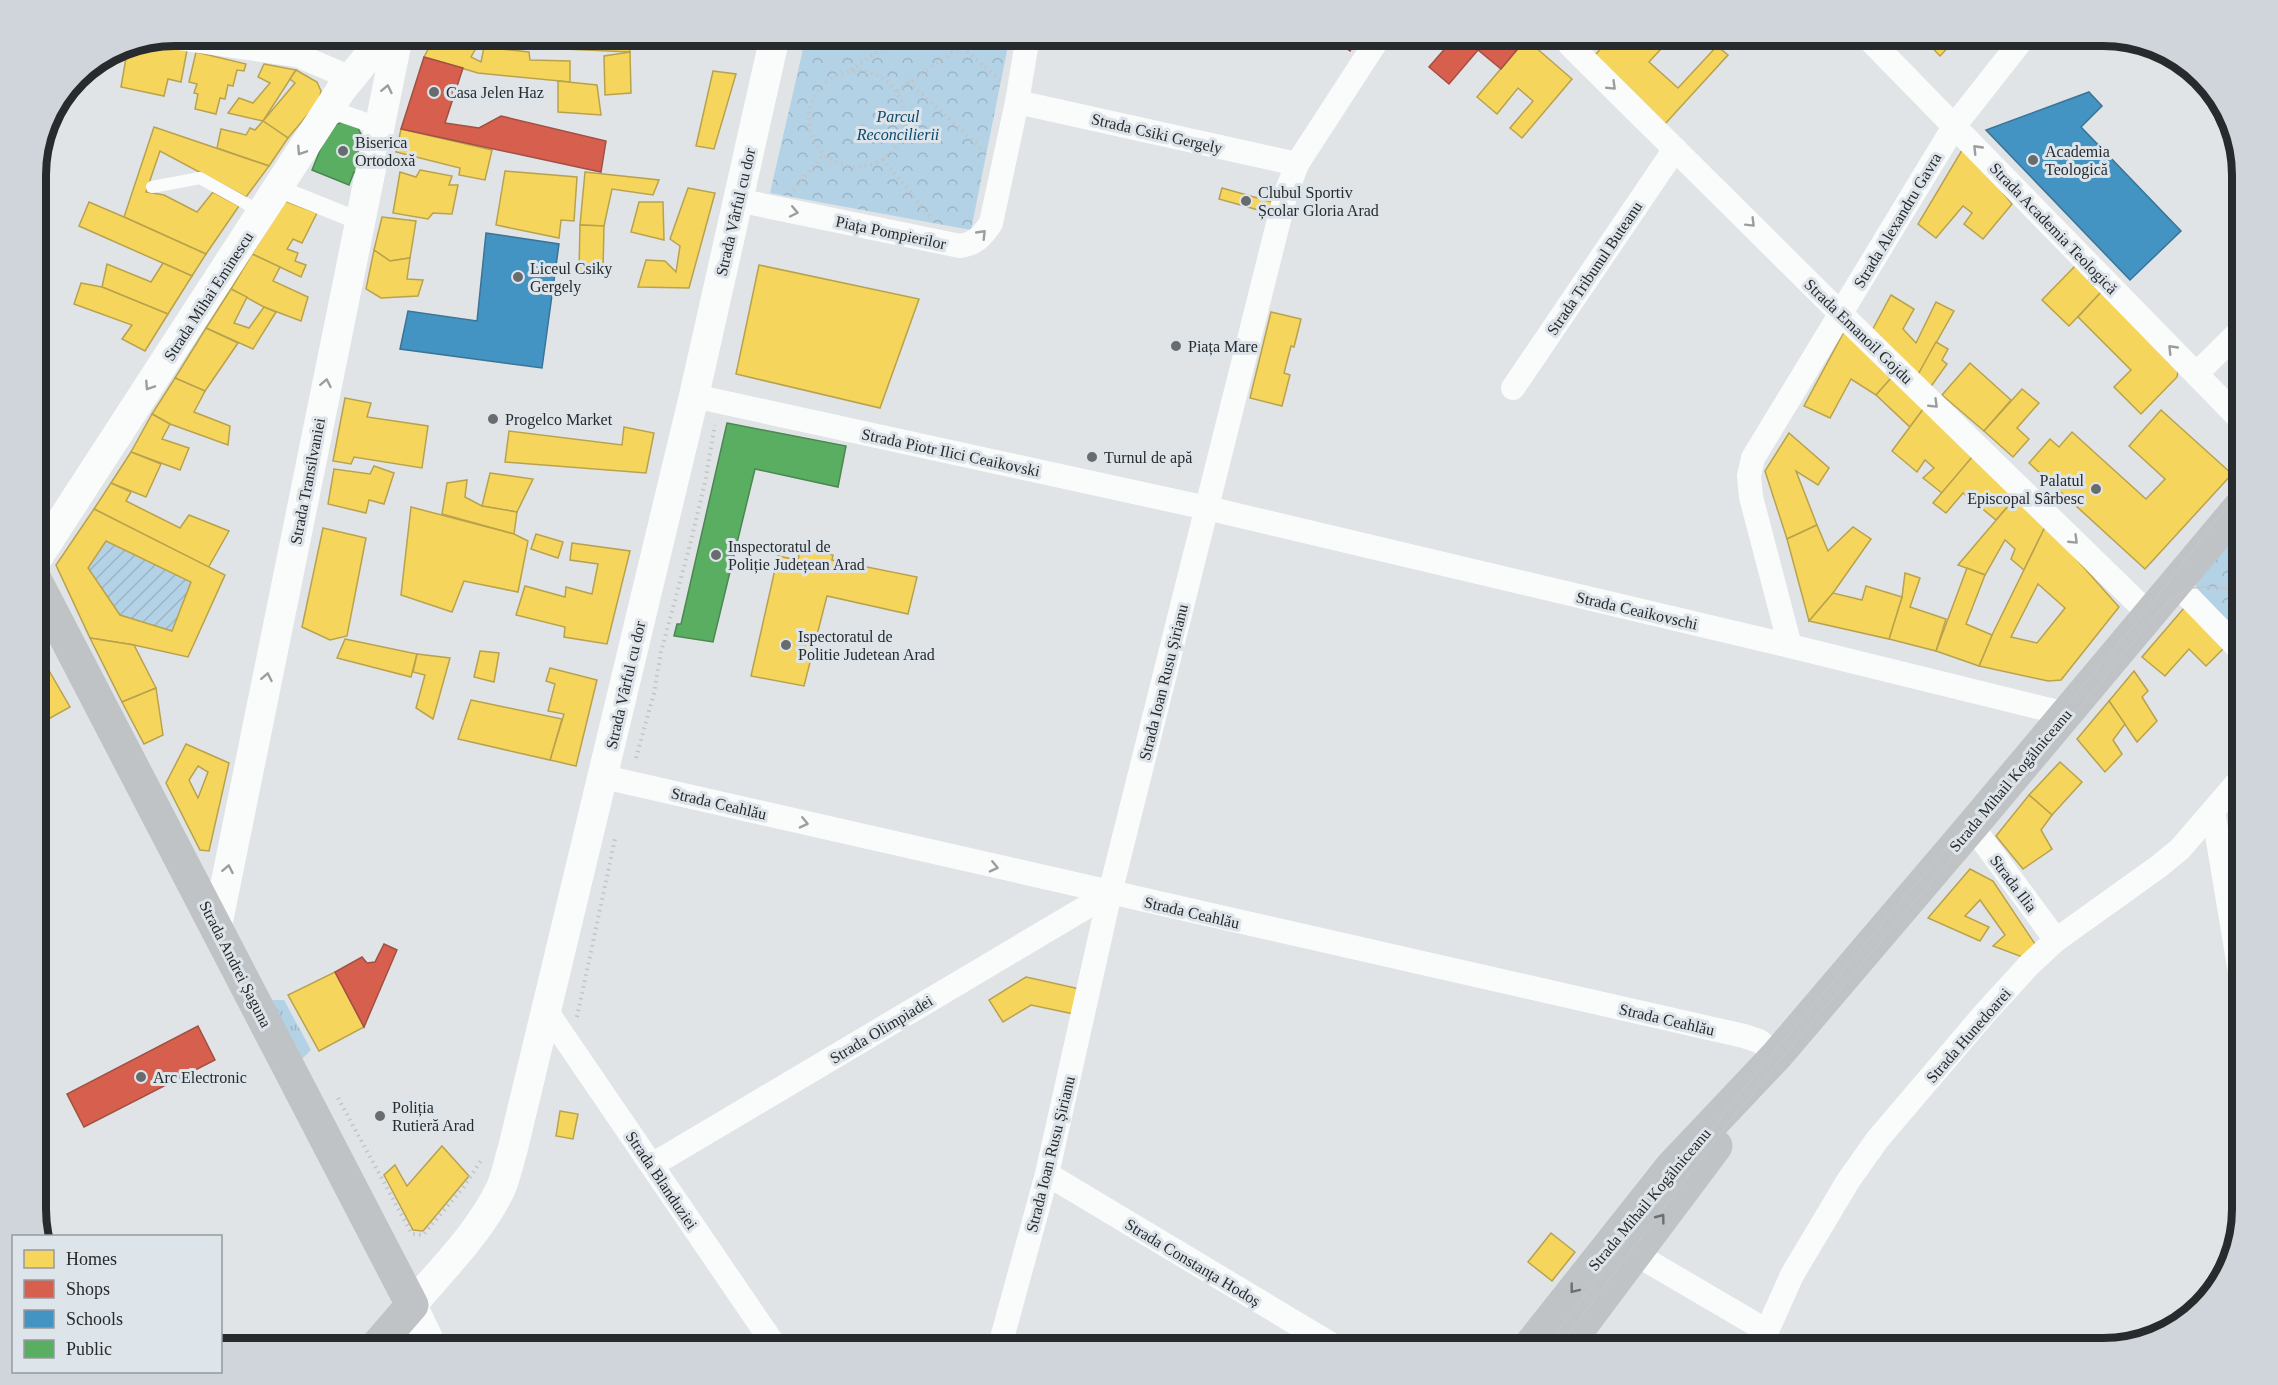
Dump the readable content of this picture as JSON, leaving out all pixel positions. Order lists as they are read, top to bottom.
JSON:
{
  "streets": {
    "main road": ["Strada Mihail Kogălniceanu", "Strada Andrei Șaguna"],
    "street": [
      "Strada Csiki Gergely",
      "Strada Vârful cu dor",
      "Strada Alexandru Gavra",
      "Strada Academia Teologică",
      "Piața Pompierilor",
      "Strada Tribunul Buteanu",
      "Strada Mihai Eminescu",
      "Strada Emanoil Gojdu",
      "Strada Piotr Ilici Ceaikovski",
      "Strada Transilvaniei",
      "Strada Ceaikovschi",
      "Strada Ioan Rusu Șirianu",
      "Strada Ceahlău",
      "Strada Ilia",
      "Strada Olimpiadei",
      "Strada Hunedoarei",
      "Strada Blanduziei",
      "Strada Constanța Hodoș"
    ]
  },
  "crossings": [
    ["Strada Csiki Gergely", "Piața Pompierilor"],
    ["Strada Csiki Gergely", "Strada Ioan Rusu Șirianu"],
    ["Strada Vârful cu dor", "Piața Pompierilor"],
    ["Strada Vârful cu dor", "Strada Piotr Ilici Ceaikovski"],
    ["Strada Vârful cu dor", "Strada Ceahlău"],
    ["Strada Vârful cu dor", "Strada Andrei Șaguna"],
    ["Strada Vârful cu dor", "Strada Blanduziei"],
    ["Strada Alexandru Gavra", "Strada Academia Teologică"],
    ["Strada Alexandru Gavra", "Strada Emanoil Gojdu"],
    ["Strada Alexandru Gavra", "Strada Ceaikovschi"],
    ["Strada Tribunul Buteanu", "Strada Emanoil Gojdu"],
    ["Strada Emanoil Gojdu", "Strada Mihail Kogălniceanu"],
    ["Strada Piotr Ilici Ceaikovski", "Strada Ceaikovschi"],
    ["Strada Piotr Ilici Ceaikovski", "Strada Ioan Rusu Șirianu"],
    ["Strada Transilvaniei", "Strada Andrei Șaguna"],
    ["Strada Ceaikovschi", "Strada Ioan Rusu Șirianu"],
    ["Strada Ceaikovschi", "Strada Mihail Kogălniceanu"],
    ["Strada Ioan Rusu Șirianu", "Strada Ceahlău"],
    ["Strada Ioan Rusu Șirianu", "Strada Olimpiadei"],
    ["Strada Ioan Rusu Șirianu", "Strada Constanța Hodoș"],
    ["Strada Mihail Kogălniceanu", "Strada Ceahlău"],
    ["Strada Mihail Kogălniceanu", "Strada Ilia"],
    ["Strada Ceahlău", "Strada Olimpiadei"],
    ["Strada Ilia", "Strada Hunedoarei"],
    ["Strada Olimpiadei", "Strada Blanduziei"]
  ],
  "one_way": [
    "Strada Academia Teologică",
    "Piața Pompierilor",
    "Strada Mihai Eminescu",
    "Strada Emanoil Gojdu",
    "Strada Transilvaniei",
    "Strada Ceahlău"
  ],
  "parks": ["Parcul Reconcilierii"],
  "places": [
    "Casa Jelen Haz",
    "Biserica Ortodoxă",
    "Academia Teologică",
    "Clubul Sportiv Școlar Gloria Arad",
    "Liceul Csiky Gergely",
    "Piața Mare",
    "Progelco Market",
    "Turnul de apă",
    "Palatul Episcopal Sârbesc",
    "Inspectoratul de Poliție Județean Arad",
    "Ispectoratul de Politie Judetean Arad",
    "Arc Electronic",
    "Poliția Rutieră Arad"
  ],
  "legend": [
    "Homes",
    "Shops",
    "Schools",
    "Public"
  ]
}
